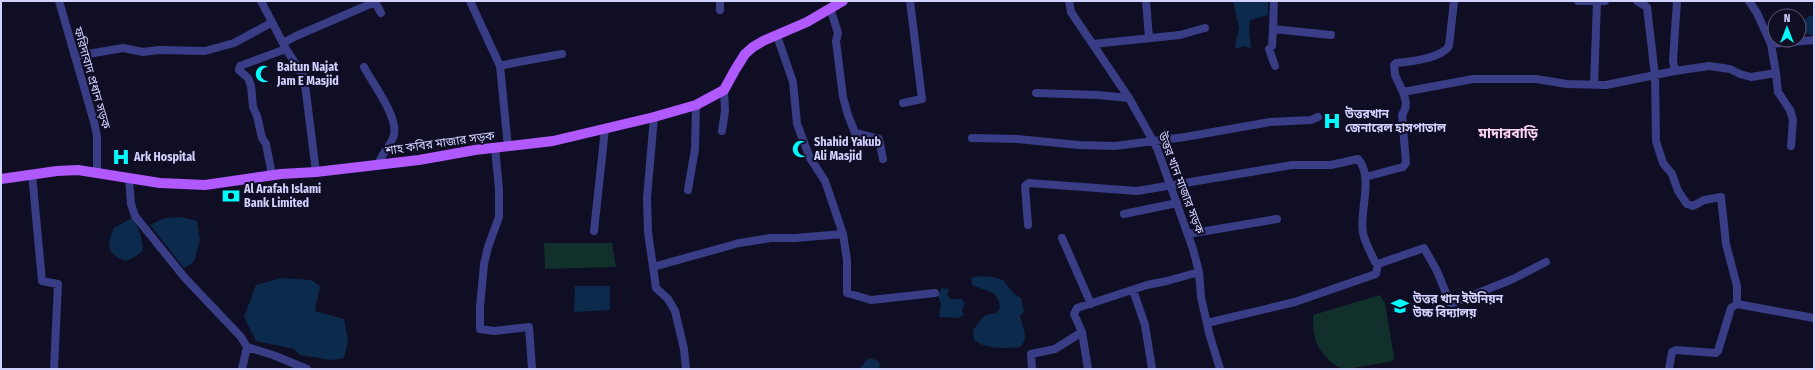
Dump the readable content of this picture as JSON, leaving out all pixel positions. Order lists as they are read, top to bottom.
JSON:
{
  "streets": {
    "main road": ["শাহ কবির মাজার সড়ক"],
    "street": ["ফরিদাবাদ প্রধান সড়ক", "উত্তর খান মাজার সড়ক"]
  },
  "crossings": [
    ["ফরিদাবাদ প্রধান সড়ক", "শাহ কবির মাজার সড়ক"]
  ],
  "districts": ["মাদারবাড়ি"],
  "places": {
    "mosque": ["Baitun Najat Jam E Masjid", "Shahid Yakub Ali Masjid"],
    "hospital": ["উত্তরখান জেনারেল হাসপাতাল", "Ark Hospital"],
    "bank": ["Al Arafah Islami Bank Limited"],
    "school or university": ["উত্তর খান ইউনিয়ন উচ্চ বিদ্যালয়"]
  },
  "north": "top"
}
